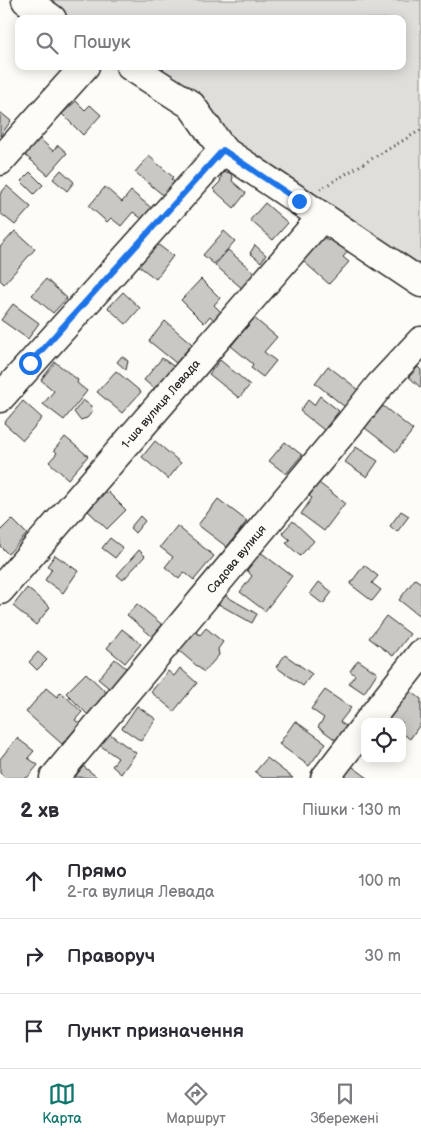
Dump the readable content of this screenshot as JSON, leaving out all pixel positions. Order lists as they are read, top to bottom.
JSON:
{
  "streets": {
    "street": ["1-ша вулиця Левада", "Садова вулиця"]
  },
  "page": {
    "search": "Пошук",
    "heading": ["2 хв", "Пішки · 130 m"],
    "list": [
      ["Прямо", "2-га вулиця Левада", "100 m"],
      ["Праворуч", "30 m"],
      "Пункт призначення"
    ],
    "nav": ["Карта", "Маршрут", "Збережені"]
  }
}
